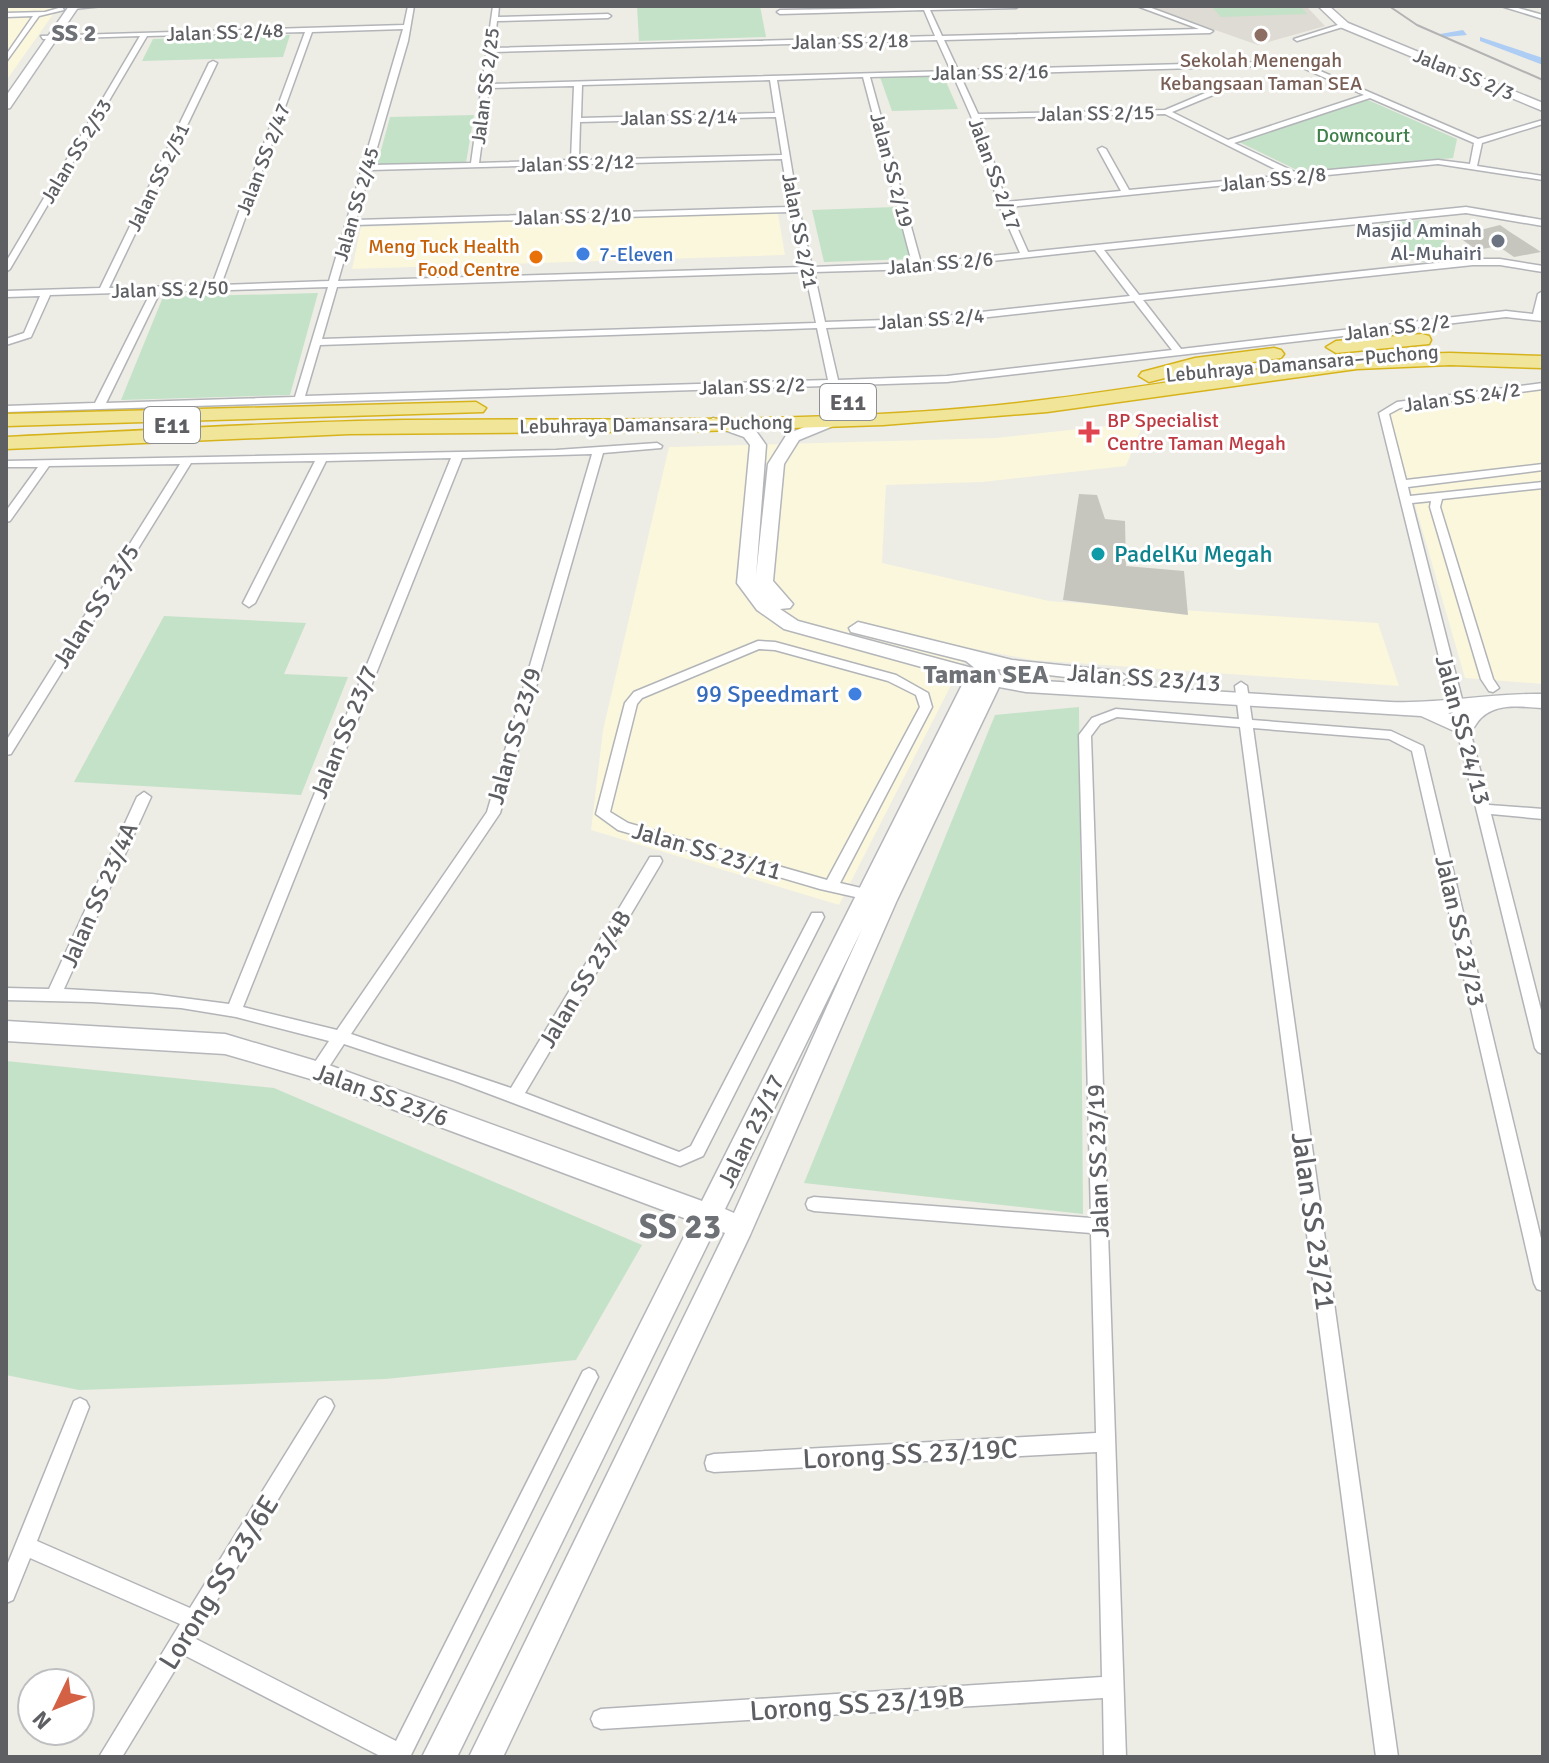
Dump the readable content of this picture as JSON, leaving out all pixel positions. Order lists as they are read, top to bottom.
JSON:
{
  "streets": {
    "highway": ["Lebuhraya Damansara–Puchong", "E11"],
    "street": [
      "Jalan SS 2/48",
      "Jalan SS 2/18",
      "Jalan SS 2/16",
      "Jalan SS 2/3",
      "Jalan SS 2/25",
      "Jalan SS 2/15",
      "Jalan SS 2/14",
      "Jalan SS 2/53",
      "Jalan SS 2/47",
      "Jalan SS 2/12",
      "Jalan SS 2/19",
      "Jalan SS 2/17",
      "Jalan SS 2/51",
      "Jalan SS 2/8",
      "Jalan SS 2/45",
      "Jalan SS 2/10",
      "Jalan SS 2/21",
      "Jalan SS 2/6",
      "Jalan SS 2/50",
      "Jalan SS 2/4",
      "Jalan SS 2/2",
      "Jalan SS 24/2",
      "Jalan SS 23/5",
      "Jalan SS 23/13",
      "Jalan SS 24/13",
      "Jalan SS 23/7",
      "Jalan SS 23/9",
      "Jalan SS 23/11",
      "Jalan SS 23/4A",
      "Jalan SS 23/23",
      "Jalan SS 23/4B",
      "Jalan SS 23/6",
      "Jalan 23/17",
      "Jalan SS 23/19",
      "Jalan SS 23/21",
      "Lorong SS 23/19C",
      "Lorong SS 23/6E",
      "Lorong SS 23/19B"
    ]
  },
  "crossings": [
    ["Jalan SS 2/48", "Jalan SS 2/53"],
    ["Jalan SS 2/48", "Jalan SS 2/47"],
    ["Jalan SS 2/48", "Jalan SS 2/45"],
    ["Jalan SS 2/18", "Jalan SS 2/25"],
    ["Jalan SS 2/18", "Jalan SS 2/17"],
    ["Jalan SS 2/16", "Jalan SS 2/25"],
    ["Jalan SS 2/16", "Jalan SS 2/19"],
    ["Jalan SS 2/16", "Jalan SS 2/17"],
    ["Jalan SS 2/16", "Jalan SS 2/21"],
    ["Jalan SS 2/25", "Jalan SS 2/12"],
    ["Jalan SS 2/15", "Jalan SS 2/17"],
    ["Jalan SS 2/15", "Jalan SS 2/8"],
    ["Jalan SS 2/14", "Jalan SS 2/21"],
    ["Jalan SS 2/47", "Jalan SS 2/50"],
    ["Jalan SS 2/12", "Jalan SS 2/45"],
    ["Jalan SS 2/12", "Jalan SS 2/21"],
    ["Jalan SS 2/19", "Jalan SS 2/6"],
    ["Jalan SS 2/17", "Jalan SS 2/8"],
    ["Jalan SS 2/17", "Jalan SS 2/6"],
    ["Jalan SS 2/51", "Jalan SS 2/50"],
    ["Jalan SS 2/45", "Jalan SS 2/10"],
    ["Jalan SS 2/45", "Jalan SS 2/6"],
    ["Jalan SS 2/45", "Jalan SS 2/50"],
    ["Jalan SS 2/45", "Jalan SS 2/4"],
    ["Jalan SS 2/45", "Jalan SS 2/2"],
    ["Jalan SS 2/10", "Jalan SS 2/21"],
    ["Jalan SS 2/21", "Jalan SS 2/6"],
    ["Jalan SS 2/21", "Jalan SS 2/4"],
    ["Jalan SS 2/21", "Jalan SS 2/2"],
    ["Jalan SS 2/6", "Jalan SS 2/50"],
    ["Lebuhraya Damansara–Puchong", "Jalan SS 23/13"],
    ["Jalan SS 24/2", "Jalan SS 24/13"],
    ["Jalan SS 23/13", "Jalan SS 24/13"],
    ["Jalan SS 23/13", "Jalan 23/17"],
    ["Jalan SS 23/13", "Jalan SS 23/21"],
    ["Jalan SS 23/9", "Jalan SS 23/6"],
    ["Jalan SS 23/11", "Jalan 23/17"],
    ["Jalan SS 23/23", "Jalan SS 23/19"],
    ["Jalan SS 23/23", "Jalan SS 23/21"],
    ["Jalan SS 23/6", "Jalan 23/17"],
    ["Jalan SS 23/19", "Jalan SS 23/21"],
    ["Jalan SS 23/19", "Lorong SS 23/19C"],
    ["Jalan SS 23/19", "Lorong SS 23/19B"]
  ],
  "districts": ["SS 2", "Taman SEA", "SS 23"],
  "parks": ["Downcourt"],
  "places": {
    "other": [
      "Sekolah Menengah Kebangsaan Taman SEA",
      "Masjid Aminah Al-Muhairi",
      "7-Eleven",
      "Meng Tuck Health Food Centre",
      "PadelKu Megah",
      "99 Speedmart"
    ],
    "health": ["BP Specialist Centre Taman Megah"]
  },
  "north": "bottom left"
}
